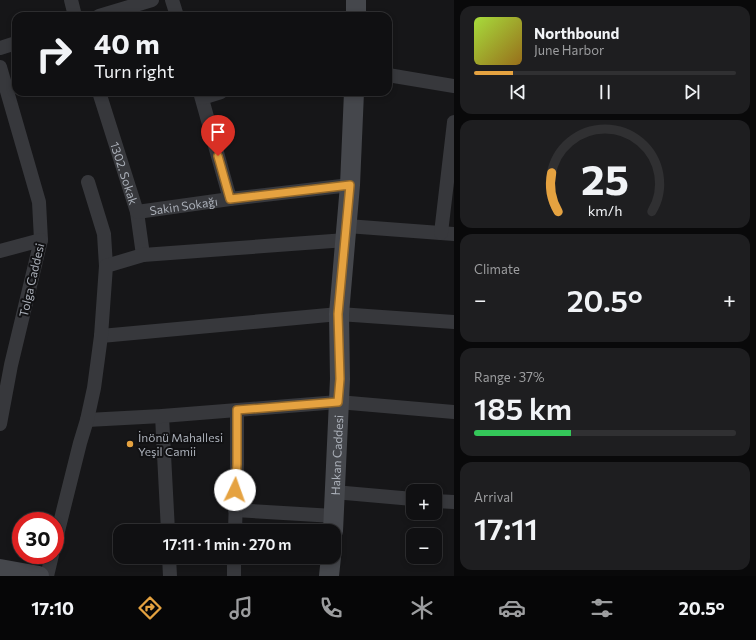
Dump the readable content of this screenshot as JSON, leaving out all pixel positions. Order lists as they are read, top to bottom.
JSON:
{
  "streets": {
    "street": [
      "1302. Sokak",
      "Sakin Sokağı",
      "Tolga Caddesi",
      "Hakan Caddesi"
    ]
  },
  "crossings": [
    ["1302. Sokak", "Sakin Sokağı"],
    ["Sakin Sokağı", "Hakan Caddesi"]
  ],
  "places": ["İnönü Mahallesi Yeşil Camii"],
  "page": {
    "turn": ["40 m", "Turn right"],
    "song": ["Northbound", "June Harbor"],
    "tile": [
      "Climate",
      ["Range · 37%", "185 km"],
      ["Arrival", "17:11"]
    ],
    "heat": ["−", "20.5°", "+"],
    "map_buttons": ["+", "−"],
    "limit": "30",
    "trip": "17:11 · 1 min · 270 m",
    "tabs": ["17:10", "20.5°"],
    "gauge": ["25", "km/h"]
  }
}
